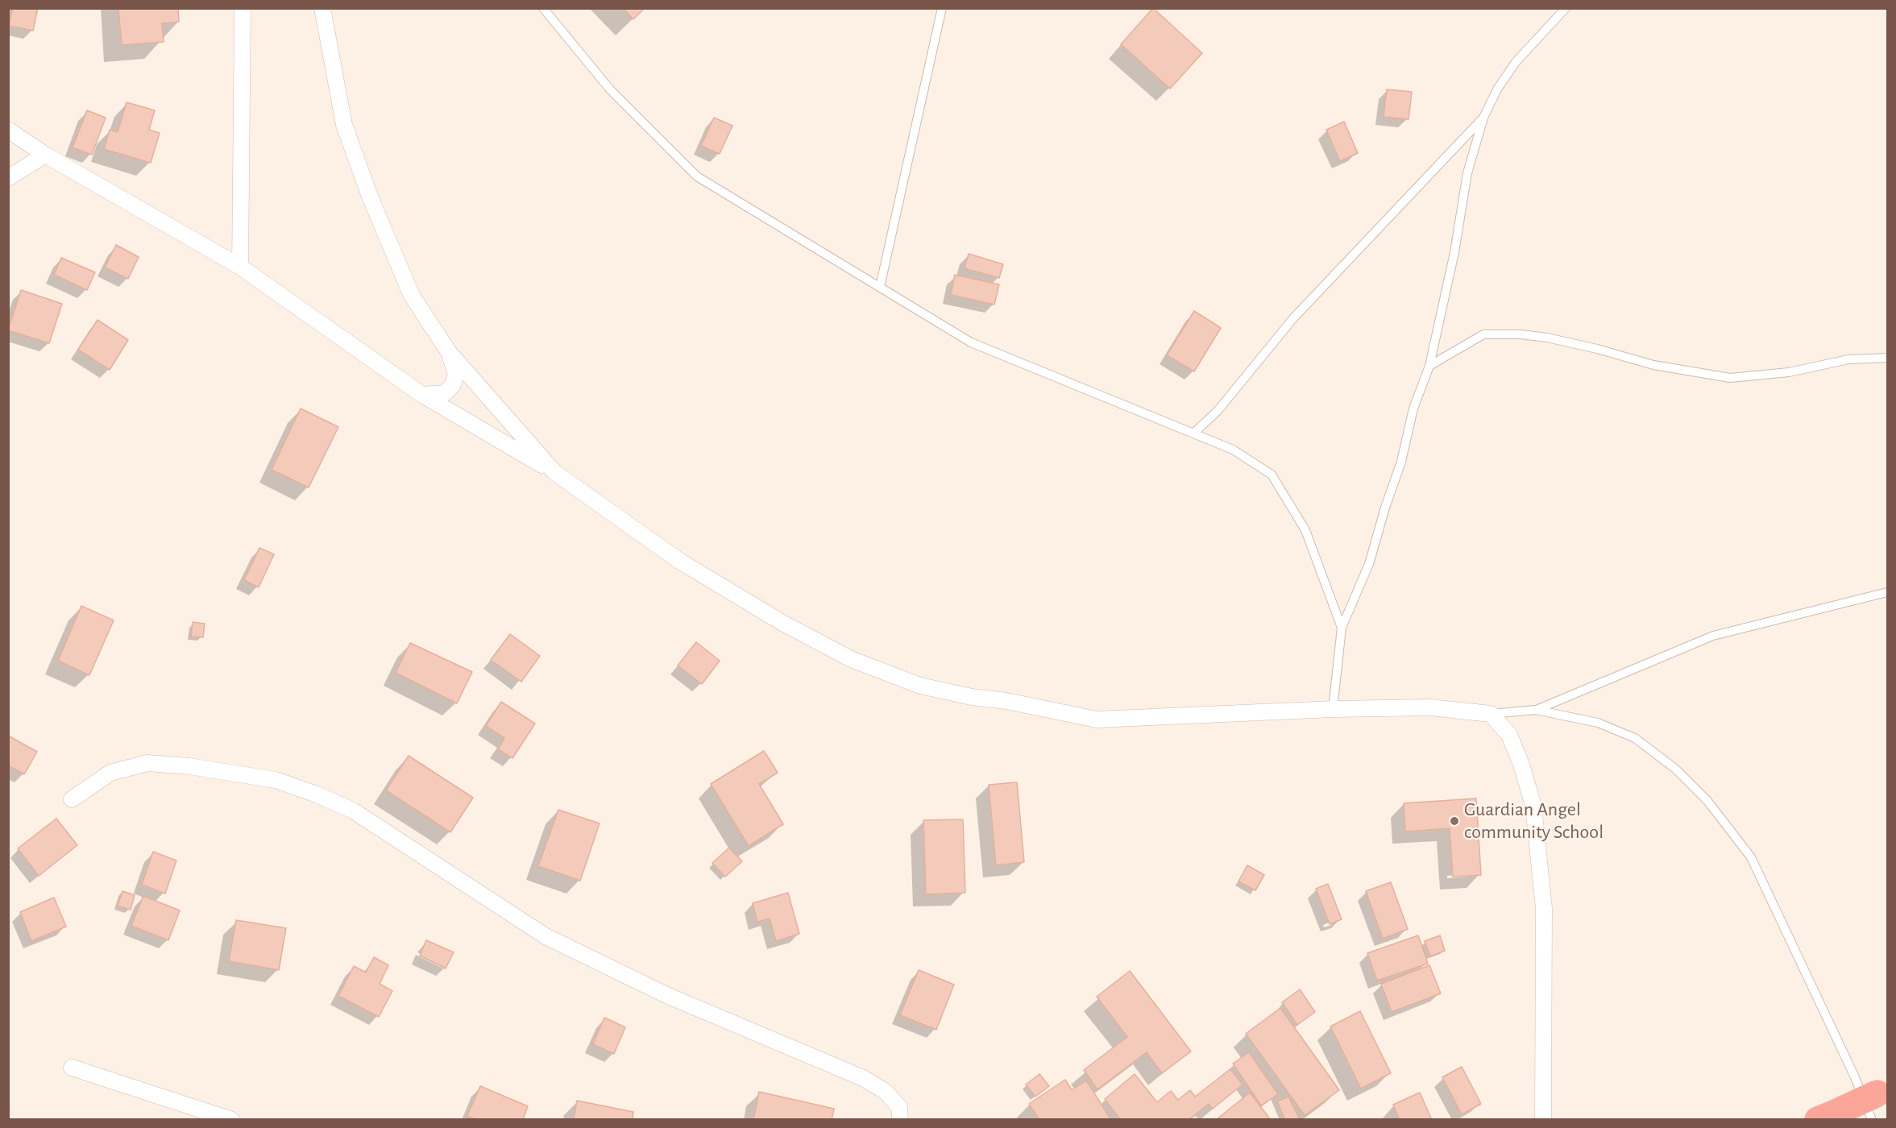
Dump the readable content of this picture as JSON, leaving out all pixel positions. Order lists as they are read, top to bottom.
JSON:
{
  "places": ["Guardian Angel community School"]
}
